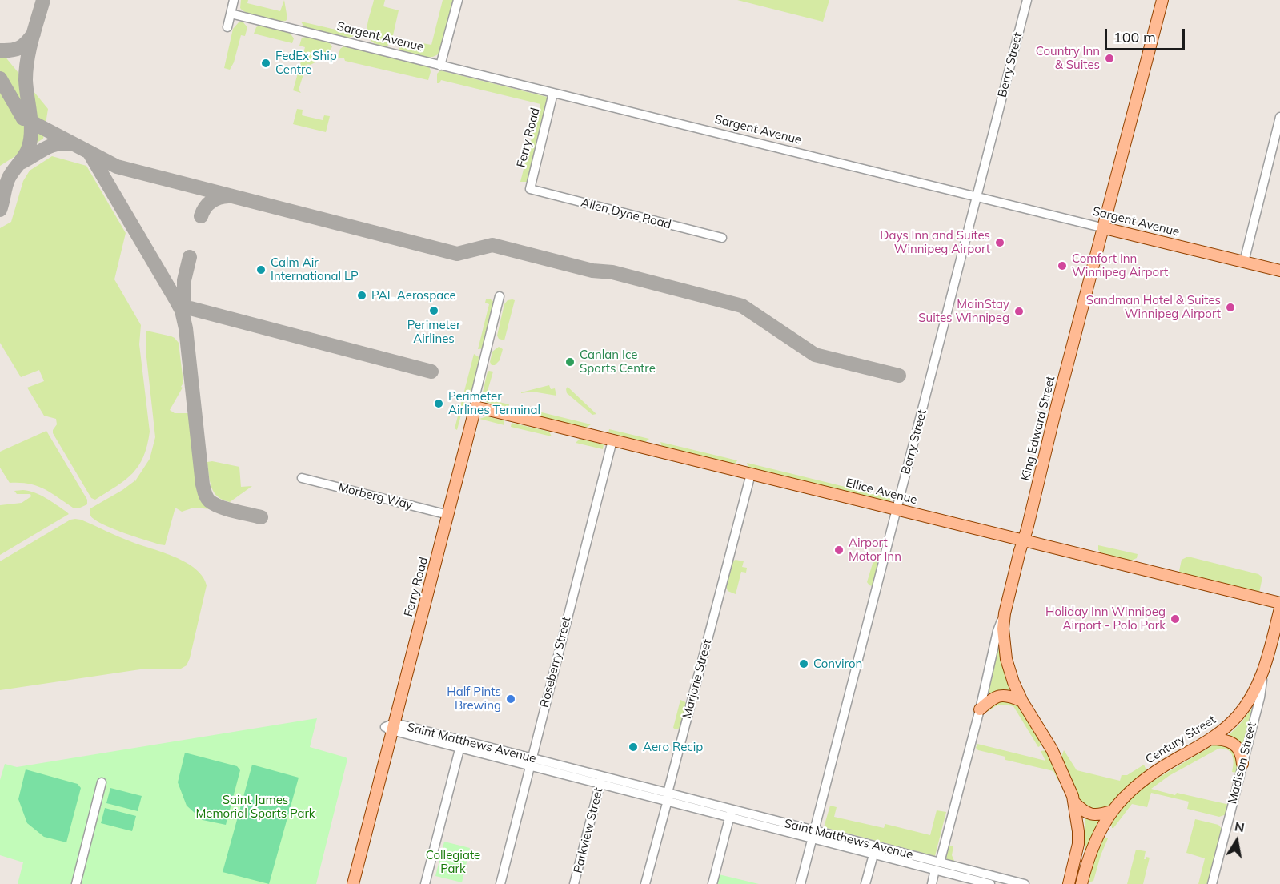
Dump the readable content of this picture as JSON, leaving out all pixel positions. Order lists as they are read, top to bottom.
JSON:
{
  "streets": {
    "main road": [
      "Sargent Avenue",
      "Ferry Road",
      "King Edward Street",
      "Ellice Avenue",
      "Century Street"
    ],
    "street": [
      "Berry Street",
      "Allen Dyne Road",
      "Morberg Way",
      "Roseberry Street",
      "Marjorie Street",
      "Saint Matthews Avenue",
      "Madison Street",
      "Parkview Street"
    ]
  },
  "crossings": [
    ["Sargent Avenue", "Berry Street"],
    ["Sargent Avenue", "Ferry Road"],
    ["Sargent Avenue", "King Edward Street"],
    ["Berry Street", "Ellice Avenue"],
    ["Berry Street", "Saint Matthews Avenue"],
    ["Ferry Road", "Allen Dyne Road"],
    ["Ferry Road", "Ellice Avenue"],
    ["Ferry Road", "Morberg Way"],
    ["Ferry Road", "Saint Matthews Avenue"],
    ["King Edward Street", "Ellice Avenue"],
    ["King Edward Street", "Saint Matthews Avenue"],
    ["Ellice Avenue", "Roseberry Street"],
    ["Ellice Avenue", "Marjorie Street"],
    ["Roseberry Street", "Saint Matthews Avenue"],
    ["Marjorie Street", "Saint Matthews Avenue"],
    ["Century Street", "Madison Street"],
    ["Saint Matthews Avenue", "Parkview Street"]
  ],
  "parks": ["Saint James Memorial Sports Park", "Collegiate Park"],
  "places": [
    "Country Inn & Suites",
    "FedEx Ship Centre",
    "Days Inn and Suites Winnipeg Airport",
    "Comfort Inn Winnipeg Airport",
    "Calm Air International LP",
    "PAL Aerospace",
    "Sandman Hotel & Suites Winnipeg Airport",
    "Perimeter Airlines",
    "MainStay Suites Winnipeg",
    "Canlan Ice Sports Centre",
    "Perimeter Airlines Terminal",
    "Airport Motor Inn",
    "Holiday Inn Winnipeg Airport - Polo Park",
    "Conviron",
    "Half Pints Brewing",
    "Aero Recip"
  ],
  "scale_bar": "100 m",
  "north": "top"
}
